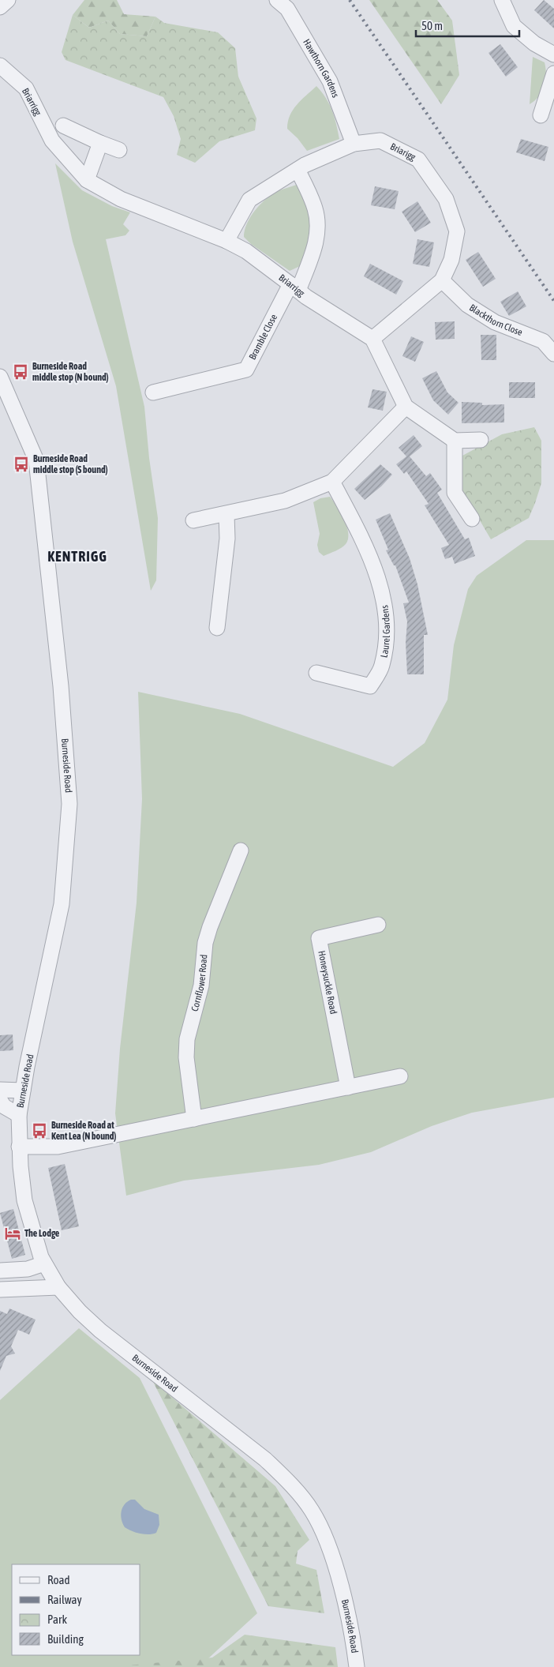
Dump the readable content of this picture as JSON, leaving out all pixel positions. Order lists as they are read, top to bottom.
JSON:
{
  "streets": {
    "street": [
      "Hawthorn Gardens",
      "Briarrigg",
      "Briarigg",
      "Blackthorn Close",
      "Bramble Close",
      "Laurel Gardens",
      "Burneside Road",
      "Cornflower Road",
      "Honeysuckle Road"
    ]
  },
  "crossings": [
    ["Hawthorn Gardens", "Briarigg"],
    ["Briarrigg", "Briarigg"],
    ["Briarrigg", "Bramble Close"],
    ["Briarigg", "Blackthorn Close"],
    ["Briarigg", "Bramble Close"]
  ],
  "districts": ["KENTRIGG"],
  "places": {
    "bus stop": ["Burneside Road middle stop (N bound)", "Burneside Road middle stop (S bound)", "Burneside Road at Kent Lea (N bound)"],
    "hotel": ["The Lodge"]
  },
  "legend": [
    "Road",
    "Railway",
    "Park",
    "Building"
  ],
  "scale_bar": "50 m"
}
